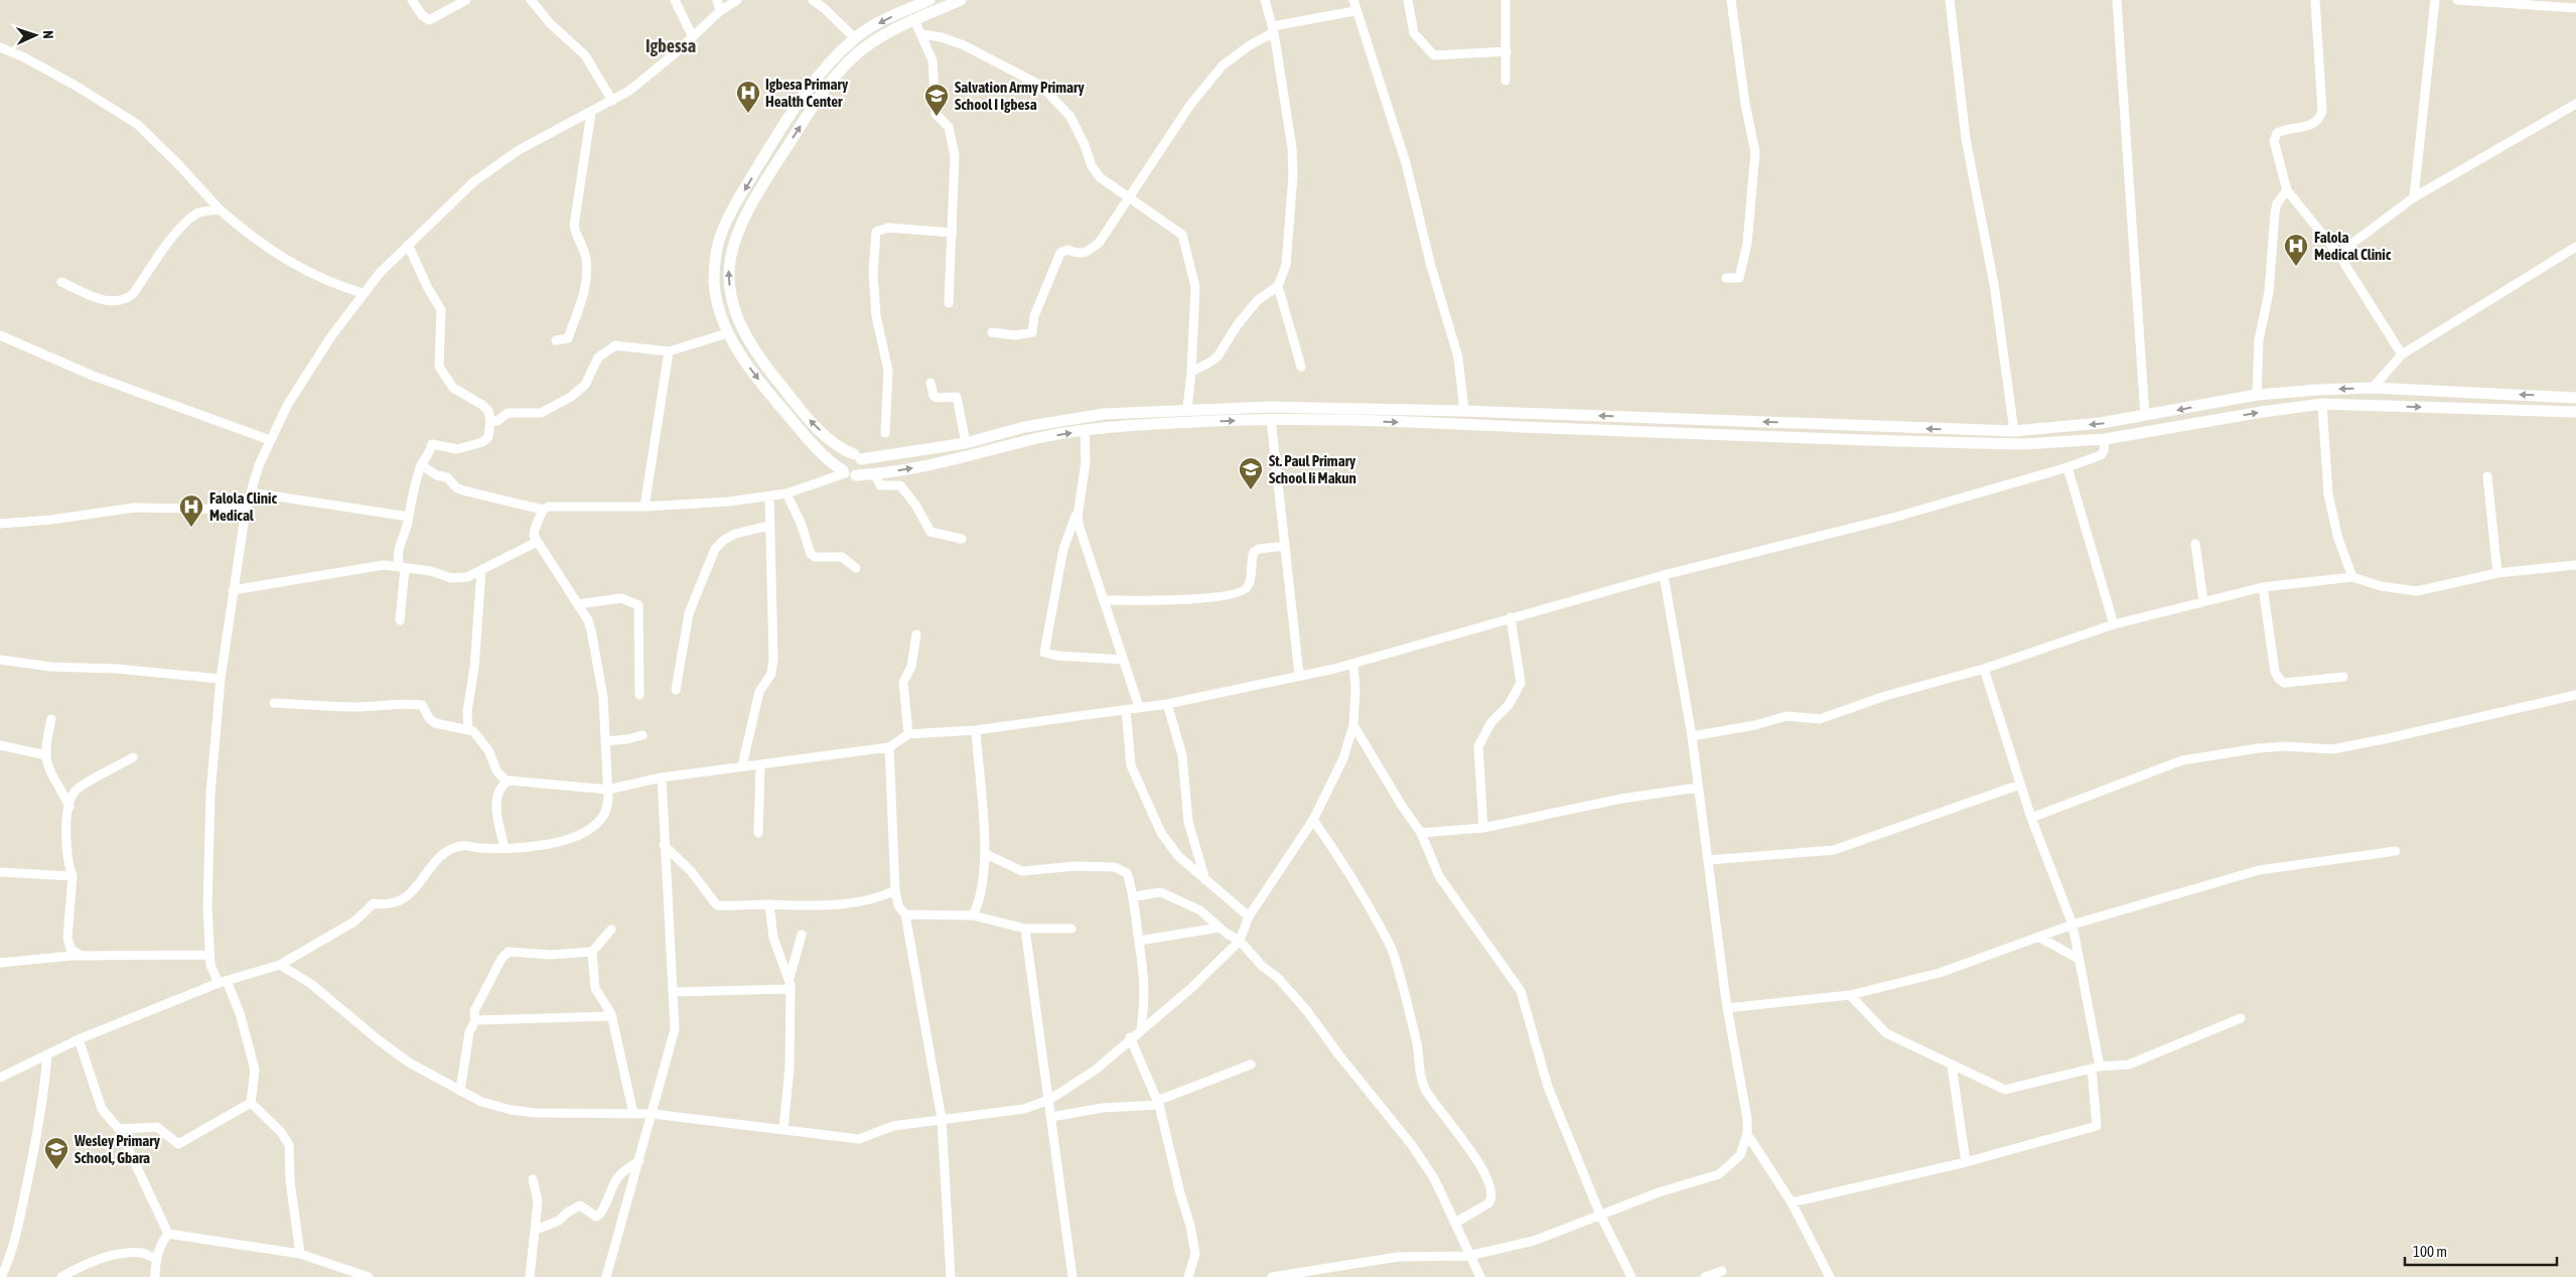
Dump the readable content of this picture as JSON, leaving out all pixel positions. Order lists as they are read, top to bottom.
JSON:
{
  "districts": ["Igbessa"],
  "places": {
    "hospital": ["Igbesa Primary Health Center", "Falola Medical Clinic", "Falola Clinic Medical"],
    "school or university": ["Salvation Army Primary School I Igbesa", "St. Paul Primary School Ii Makun", "Wesley Primary School, Gbara"]
  },
  "scale_bar": "100 m",
  "north": "right"
}
